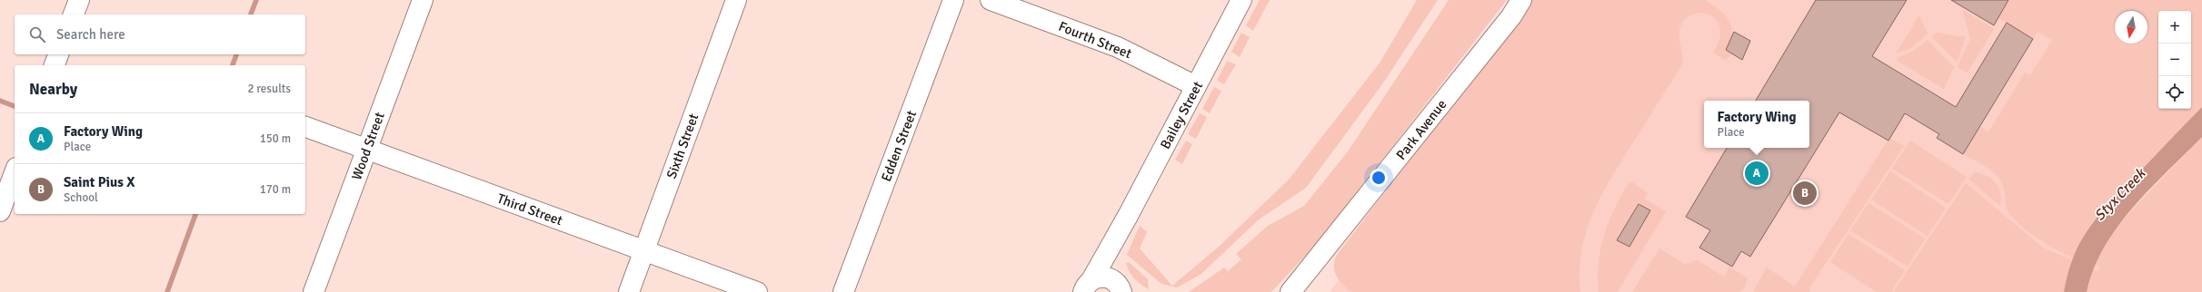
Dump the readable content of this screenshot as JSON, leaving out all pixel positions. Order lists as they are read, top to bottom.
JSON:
{
  "streets": {
    "street": [
      "Fourth Street",
      "Bailey Street",
      "Park Avenue",
      "Wood Street",
      "Sixth Street",
      "Edden Street",
      "Third Street"
    ]
  },
  "crossings": [
    ["Fourth Street", "Bailey Street"],
    ["Wood Street", "Third Street"],
    ["Sixth Street", "Third Street"]
  ],
  "water": ["Styx Creek"],
  "north": "bottom",
  "page": {
    "map_buttons": ["+", "−"],
    "search": "Search here",
    "heading": ["Nearby", "2 results"],
    "popup": ["Factory Wing", "Place"],
    "list": [
      {
        "mark": "A",
        "name": "Factory Wing",
        "note": "Place",
        "value": "150 m"
      },
      {
        "mark": "B",
        "name": "Saint Pius X",
        "note": "School",
        "value": "170 m"
      }
    ],
    "pins": ["A", "B"]
  }
}
